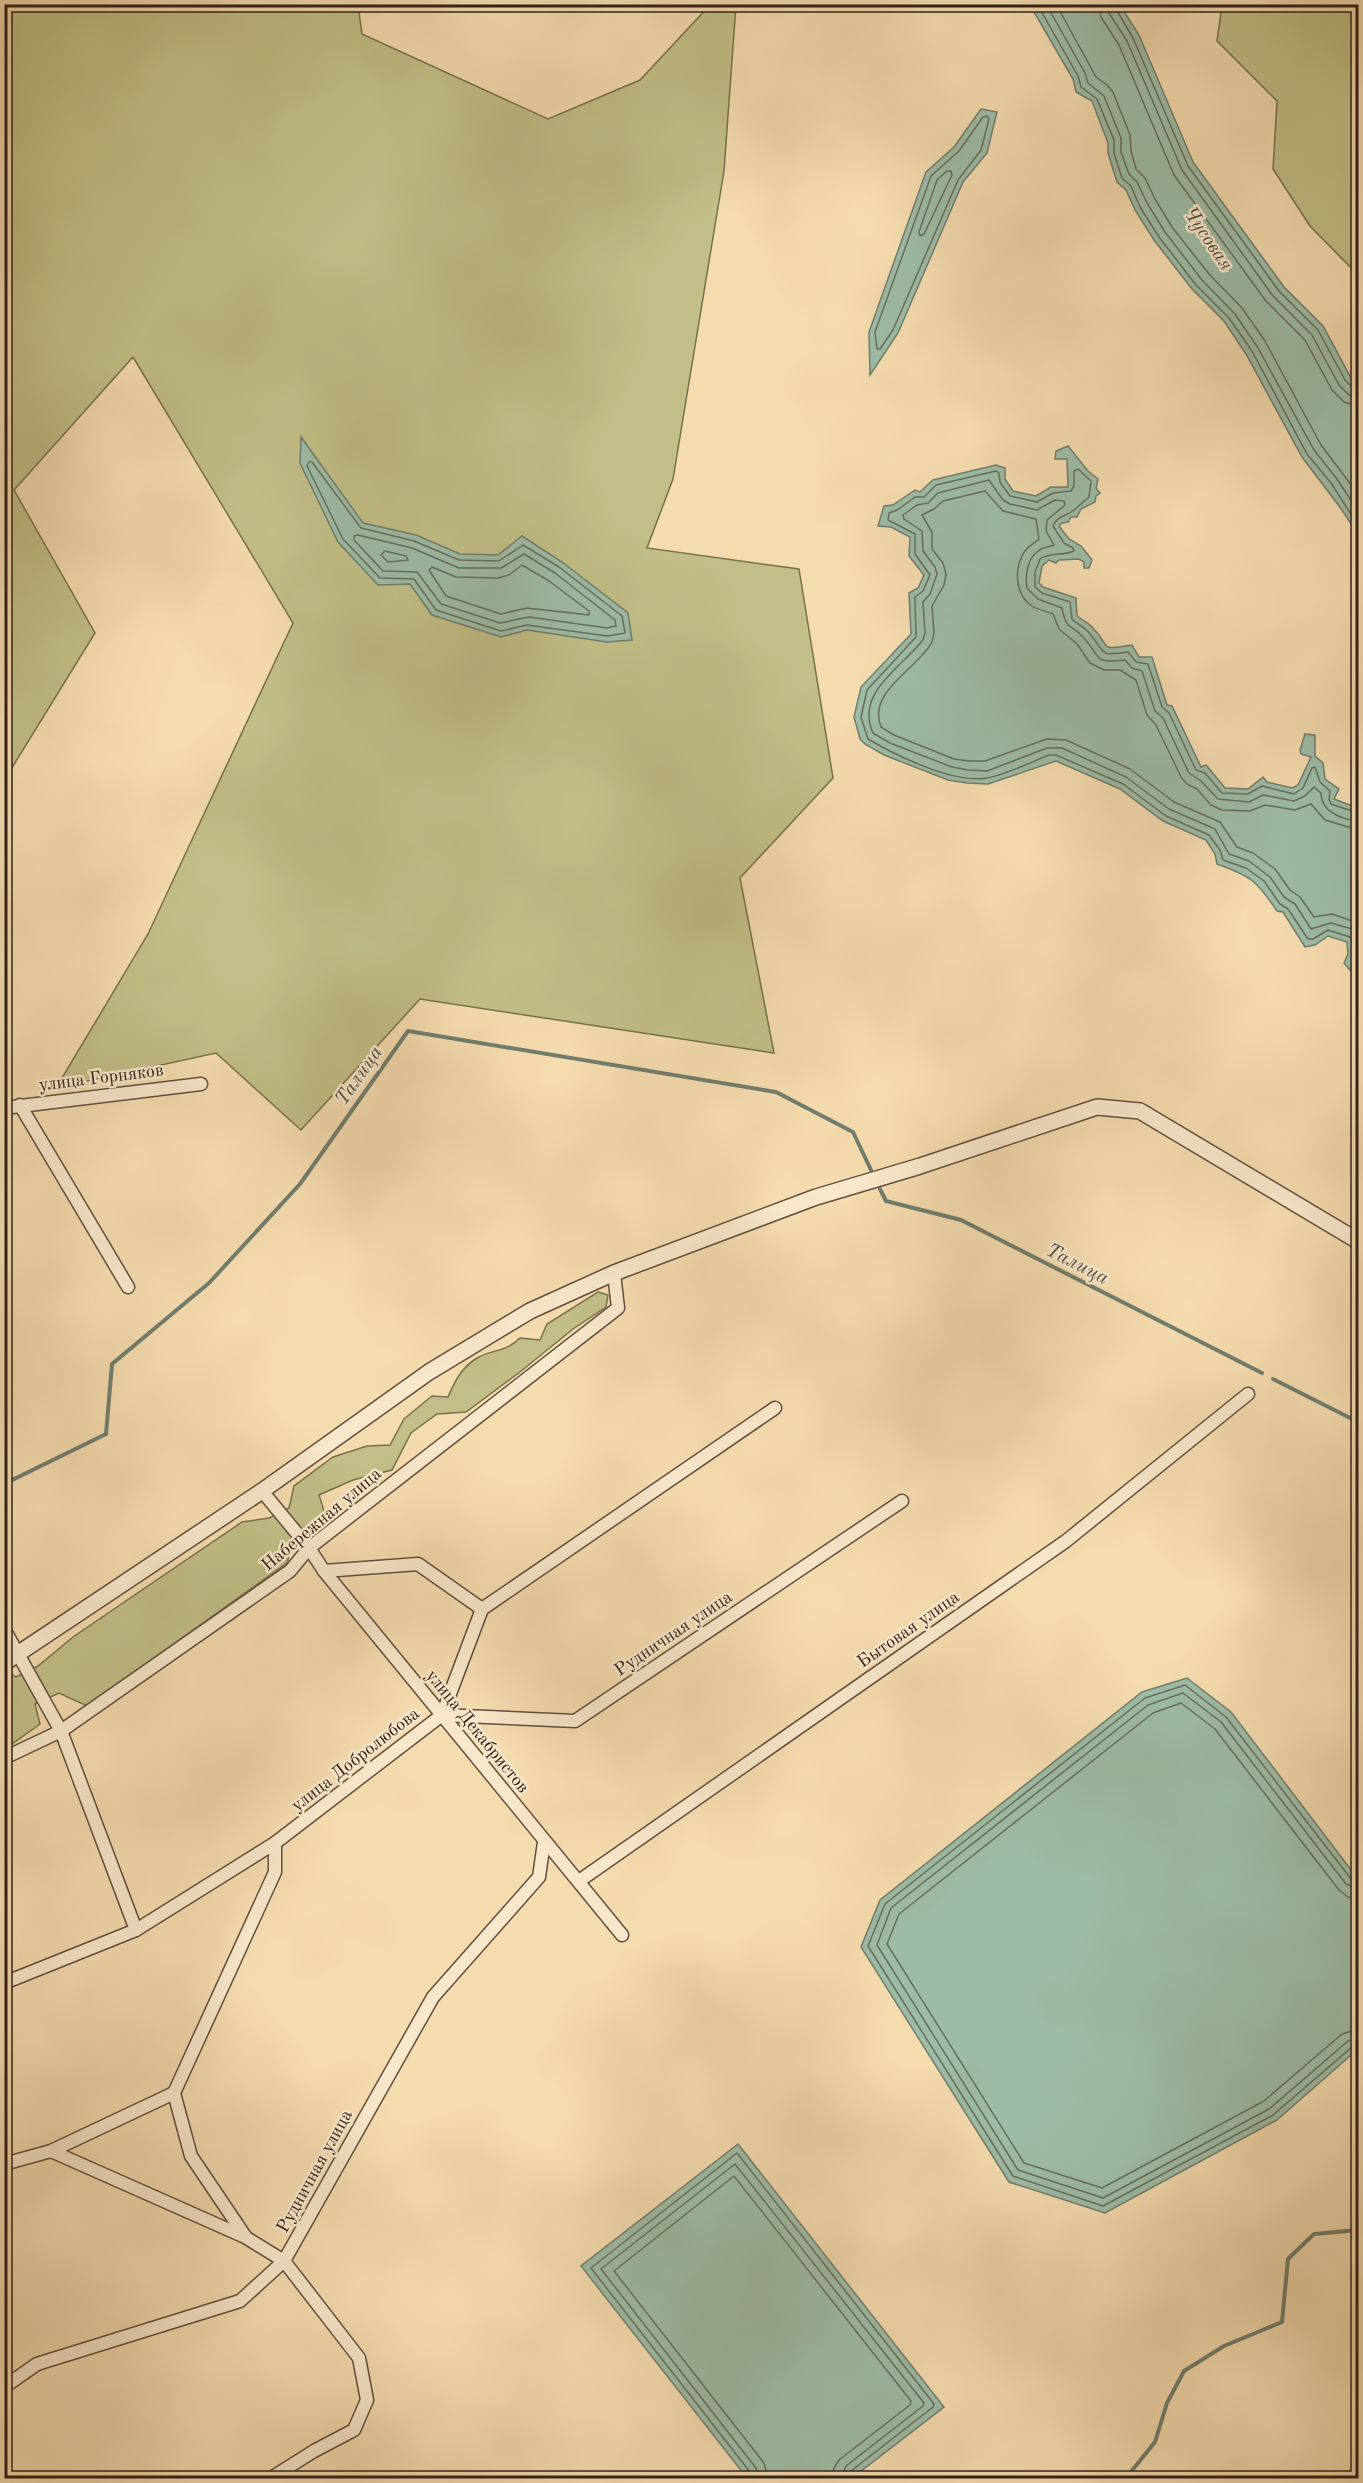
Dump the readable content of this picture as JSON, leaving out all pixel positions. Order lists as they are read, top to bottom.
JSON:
{
  "streets": {
    "street": [
      "улица Горняков",
      "Набережная улица",
      "Бытовая улица",
      "Рудничная улица",
      "улица Декабристов",
      "улица Добролюбова"
    ]
  },
  "crossings": [
    ["Набережная улица", "улица Декабристов"],
    ["Бытовая улица", "улица Декабристов"],
    ["Рудничная улица", "улица Декабристов"],
    ["Рудничная улица", "улица Добролюбова"],
    ["улица Декабристов", "улица Добролюбова"]
  ],
  "water": ["Чусовая", "Талица"]
}
